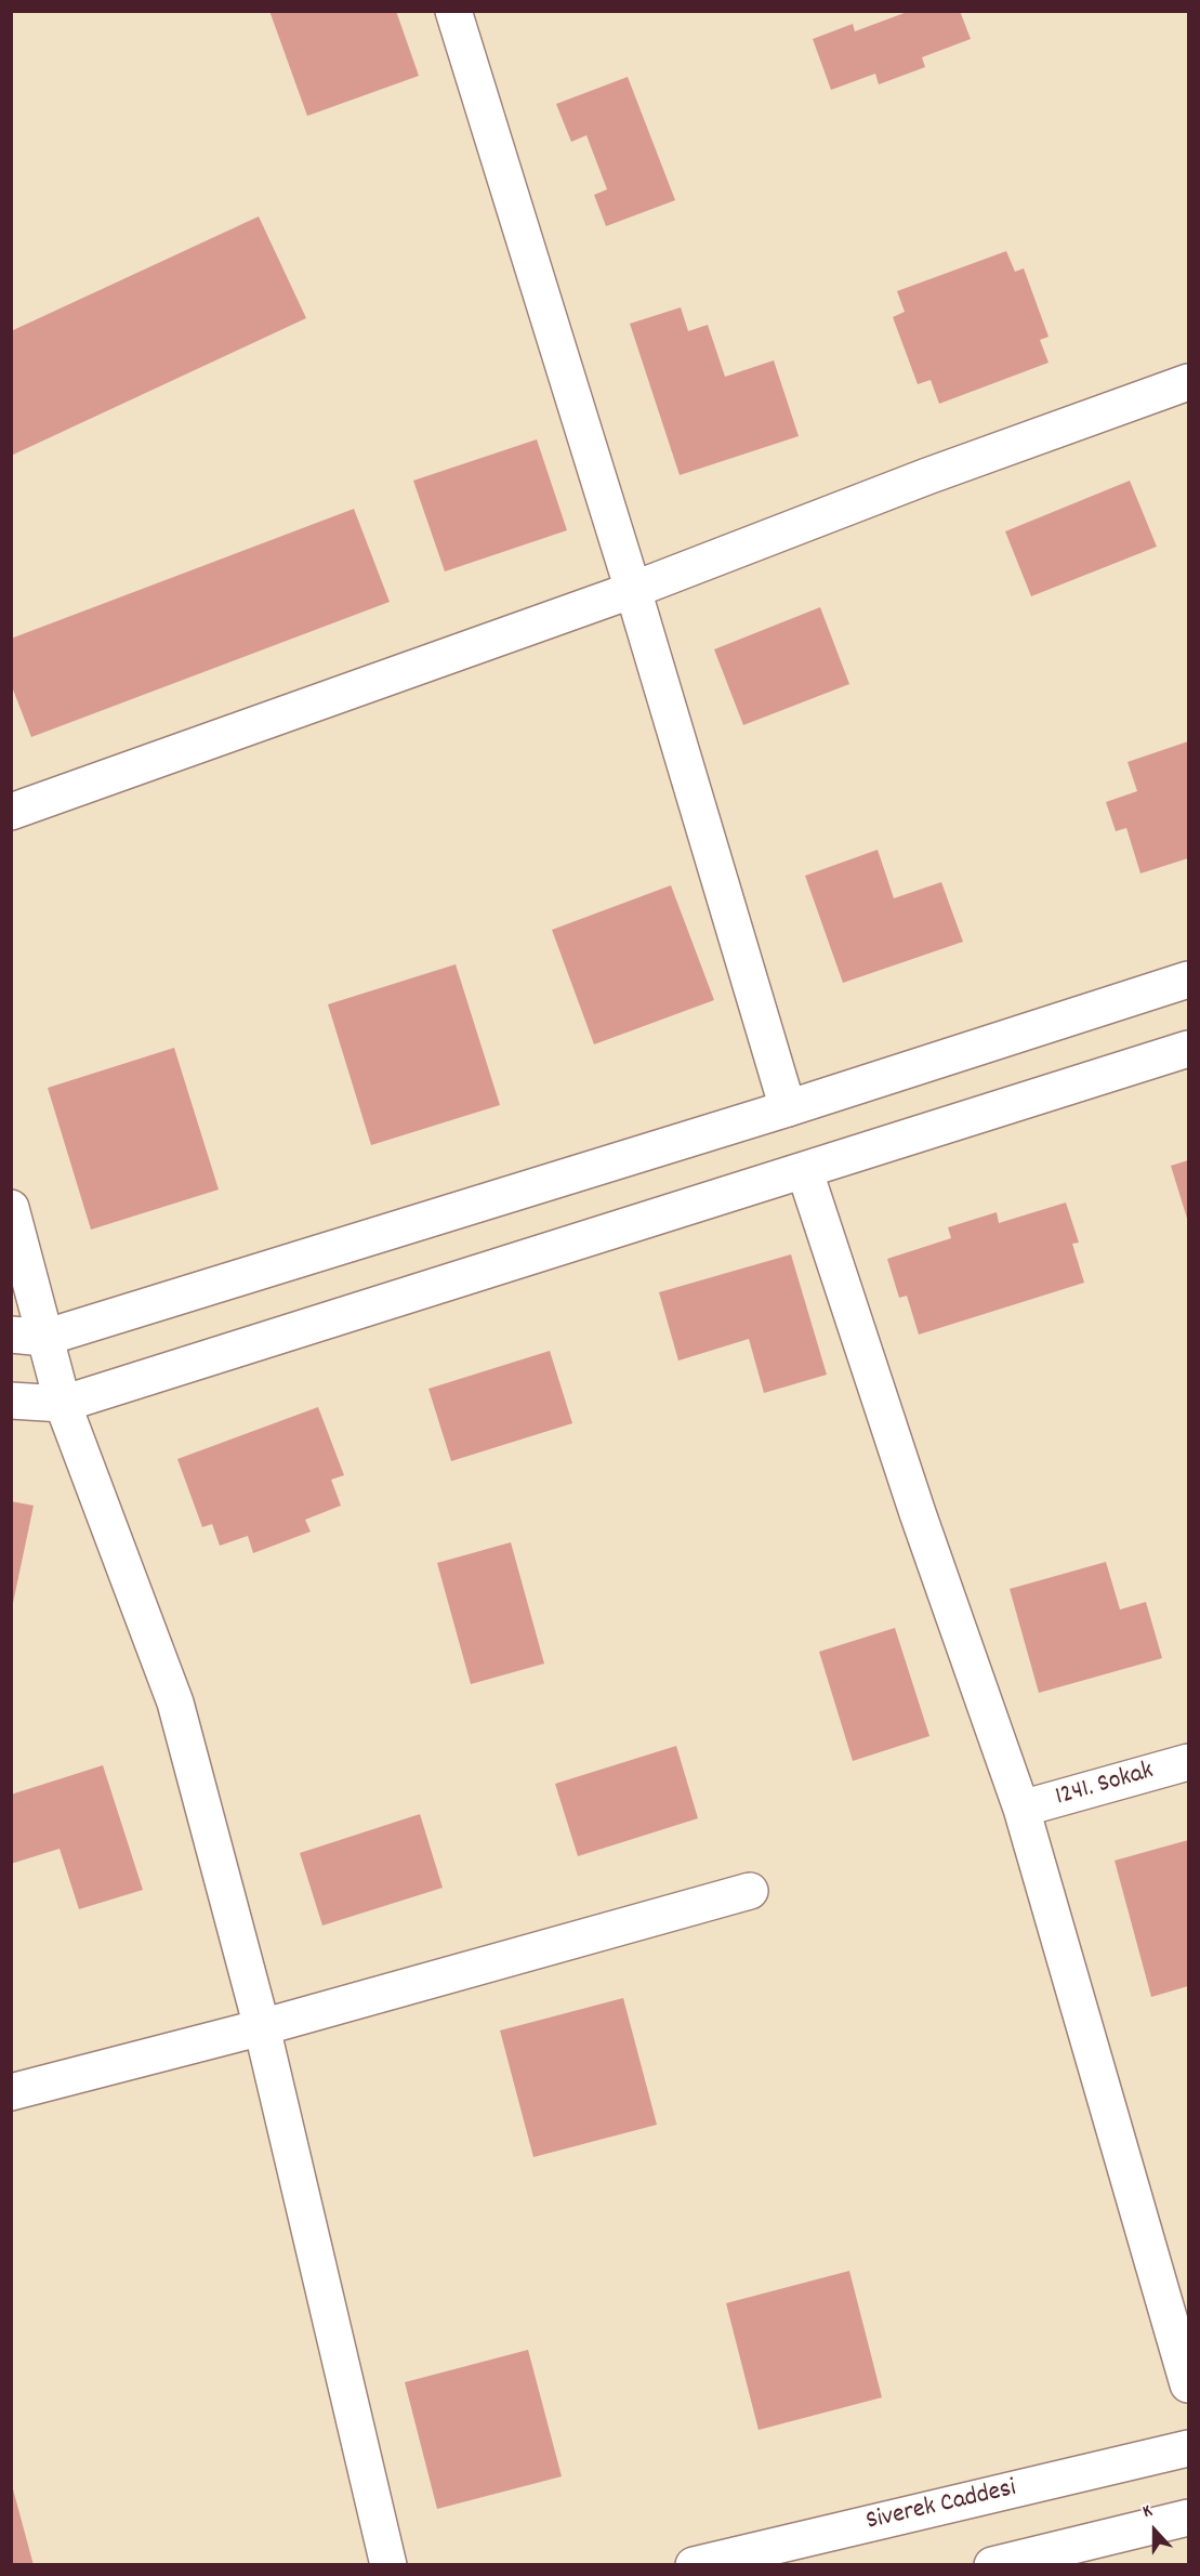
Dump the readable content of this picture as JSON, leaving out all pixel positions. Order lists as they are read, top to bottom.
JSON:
{
  "streets": {
    "street": ["1241. Sokak", "Siverek Caddesi"]
  },
  "north": "top"
}
